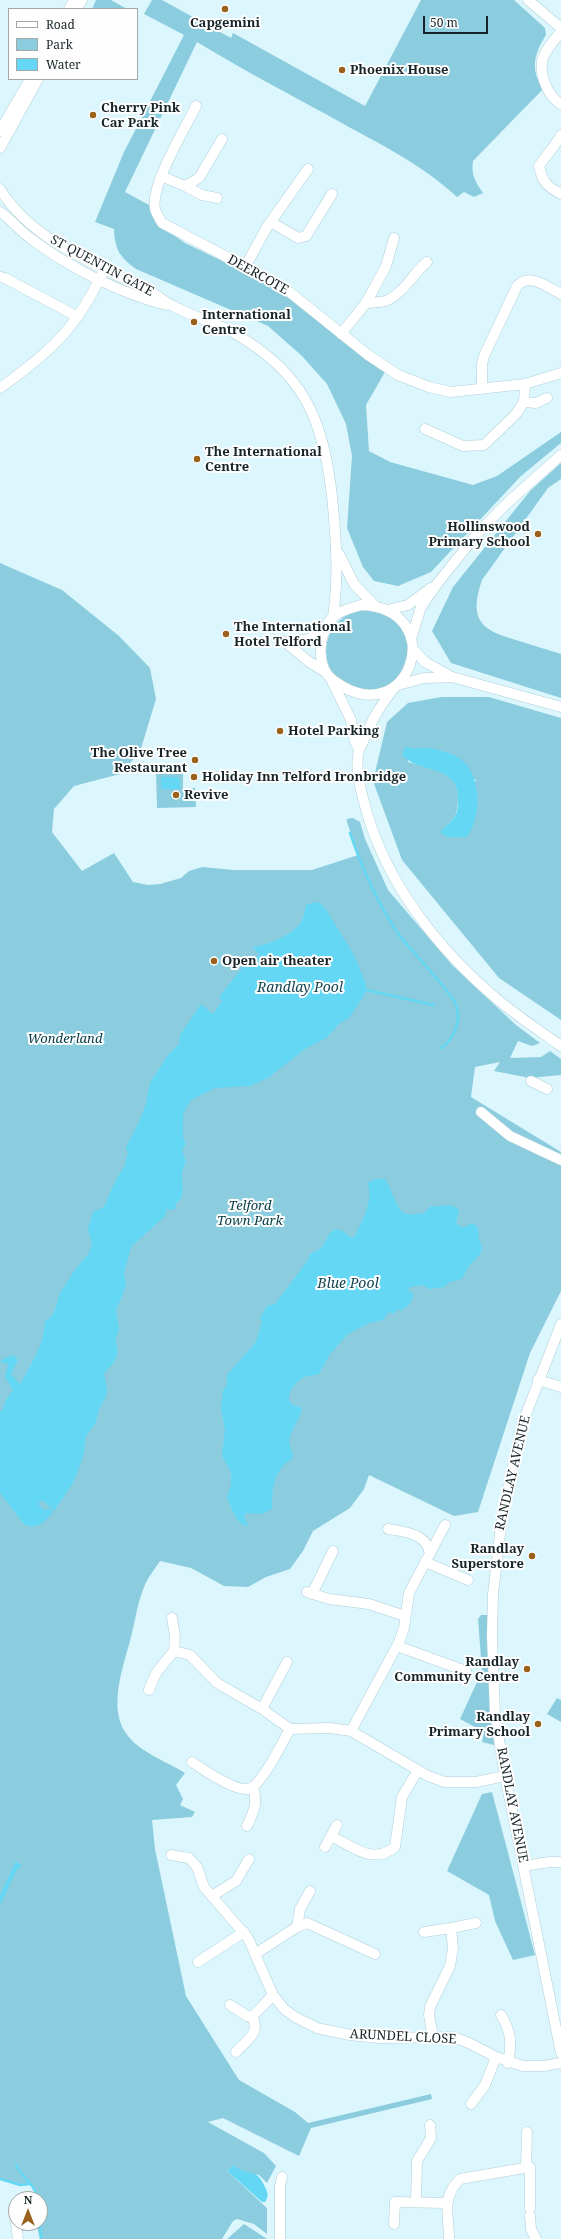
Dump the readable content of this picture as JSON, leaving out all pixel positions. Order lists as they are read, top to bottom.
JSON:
{
  "streets": {
    "street": [
      "ST QUENTIN GATE",
      "DEERCOTE",
      "RANDLAY AVENUE",
      "ARUNDEL CLOSE"
    ]
  },
  "water": ["Randlay Pool", "Blue Pool"],
  "parks": ["Wonderland", "Telford Town Park"],
  "places": [
    "Capgemini",
    "Phoenix House",
    "Cherry Pink Car Park",
    "International Centre",
    "The International Centre",
    "Hollinswood Primary School",
    "The International Hotel Telford",
    "Hotel Parking",
    "The Olive Tree Restaurant",
    "Holiday Inn Telford Ironbridge",
    "Revive",
    "Open air theater",
    "Randlay Superstore",
    "Randlay Community Centre",
    "Randlay Primary School"
  ],
  "legend": ["Road", "Park", "Water"],
  "scale_bar": "50 m",
  "north": "top"
}
